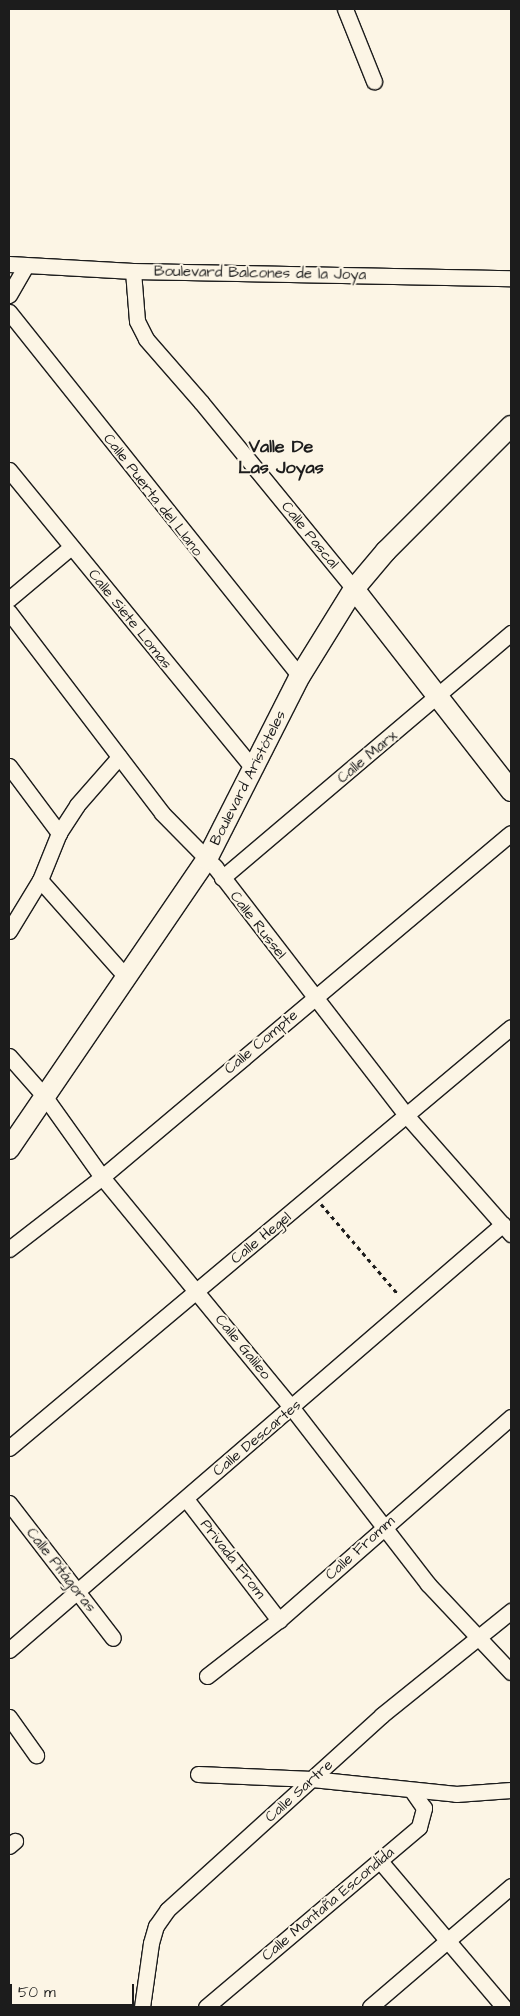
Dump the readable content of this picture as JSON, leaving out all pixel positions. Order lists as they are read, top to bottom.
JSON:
{
  "streets": {
    "street": [
      "Boulevard Balcones de la Joya",
      "Calle Puerta del Llano",
      "Calle Pascal",
      "Calle Siete Lomas",
      "Calle Marx",
      "Boulevard Aristóteles",
      "Calle Russel",
      "Calle Compte",
      "Calle Hegel",
      "Calle Galileo",
      "Calle Descartes",
      "Calle Fromm",
      "Privada From",
      "Calle Pitágoras",
      "Calle Sartre",
      "Calle Montaña Escondida"
    ]
  },
  "crossings": [
    ["Boulevard Balcones de la Joya", "Calle Pascal"],
    ["Calle Puerta del Llano", "Boulevard Aristóteles"],
    ["Calle Pascal", "Calle Marx"],
    ["Calle Pascal", "Boulevard Aristóteles"],
    ["Calle Siete Lomas", "Boulevard Aristóteles"],
    ["Calle Marx", "Calle Russel"],
    ["Boulevard Aristóteles", "Calle Russel"],
    ["Boulevard Aristóteles", "Calle Galileo"],
    ["Calle Russel", "Calle Compte"],
    ["Calle Russel", "Calle Hegel"],
    ["Calle Russel", "Calle Descartes"],
    ["Calle Compte", "Calle Galileo"],
    ["Calle Hegel", "Calle Galileo"],
    ["Calle Galileo", "Calle Descartes"],
    ["Calle Galileo", "Calle Fromm"],
    ["Calle Galileo", "Calle Sartre"],
    ["Calle Descartes", "Privada From"],
    ["Calle Descartes", "Calle Pitágoras"],
    ["Calle Fromm", "Privada From"]
  ],
  "districts": ["Valle De Las Joyas"],
  "scale_bar": "50 m"
}
